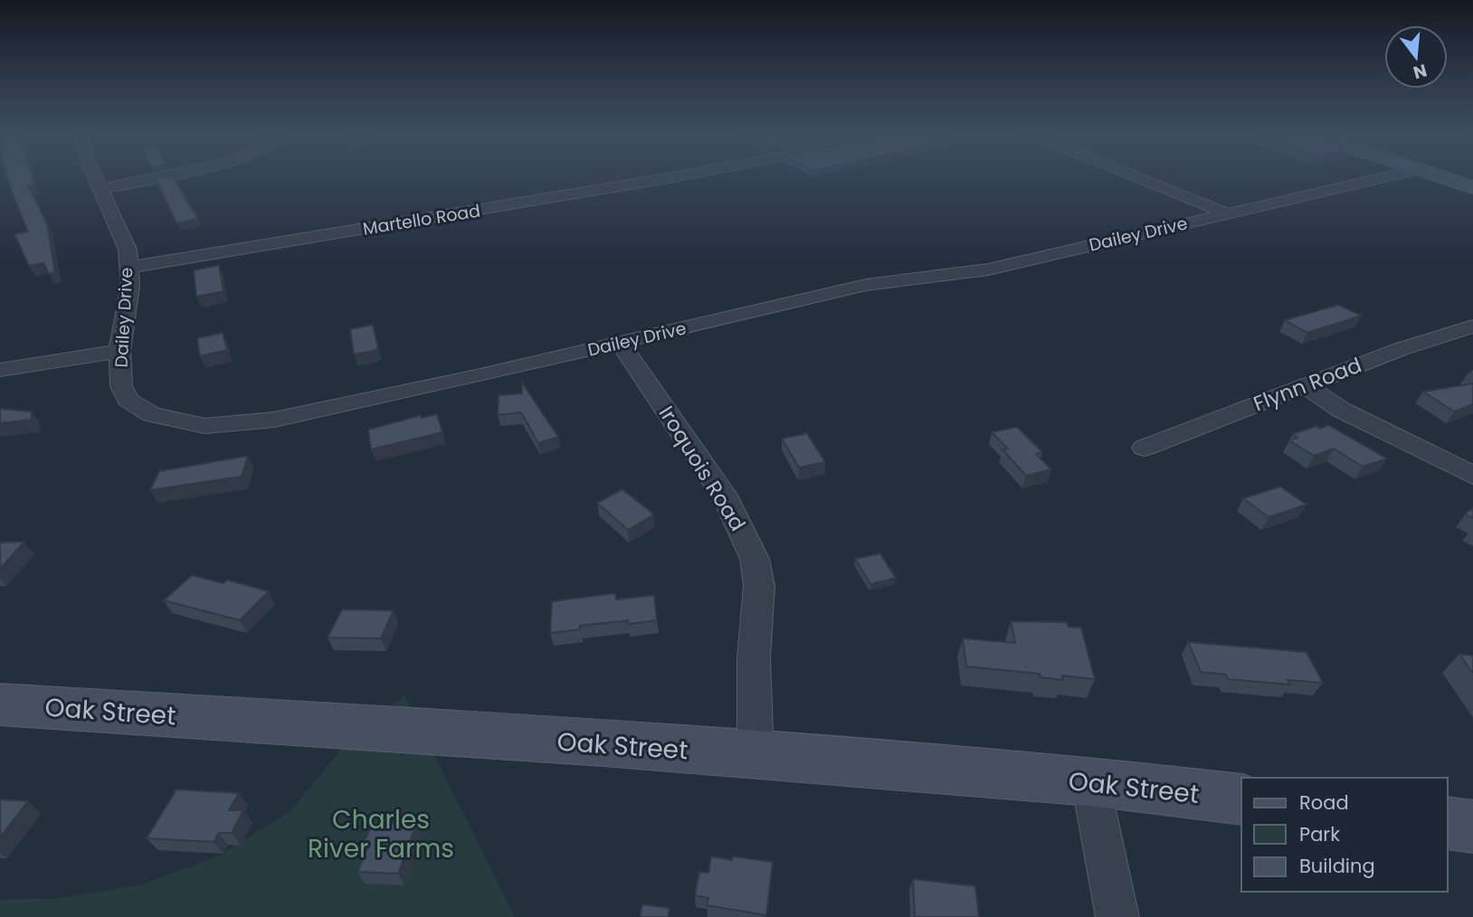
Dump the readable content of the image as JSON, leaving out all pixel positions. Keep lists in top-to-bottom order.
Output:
{
  "streets": {
    "main road": ["Oak Street"],
    "street": [
      "Martello Road",
      "Dailey Drive",
      "Flynn Road",
      "Iroquois Road"
    ]
  },
  "crossings": [
    ["Martello Road", "Dailey Drive"],
    ["Dailey Drive", "Iroquois Road"],
    ["Iroquois Road", "Oak Street"]
  ],
  "parks": ["Charles River Farms"],
  "legend": ["Road", "Park", "Building"],
  "north": "bottom"
}
